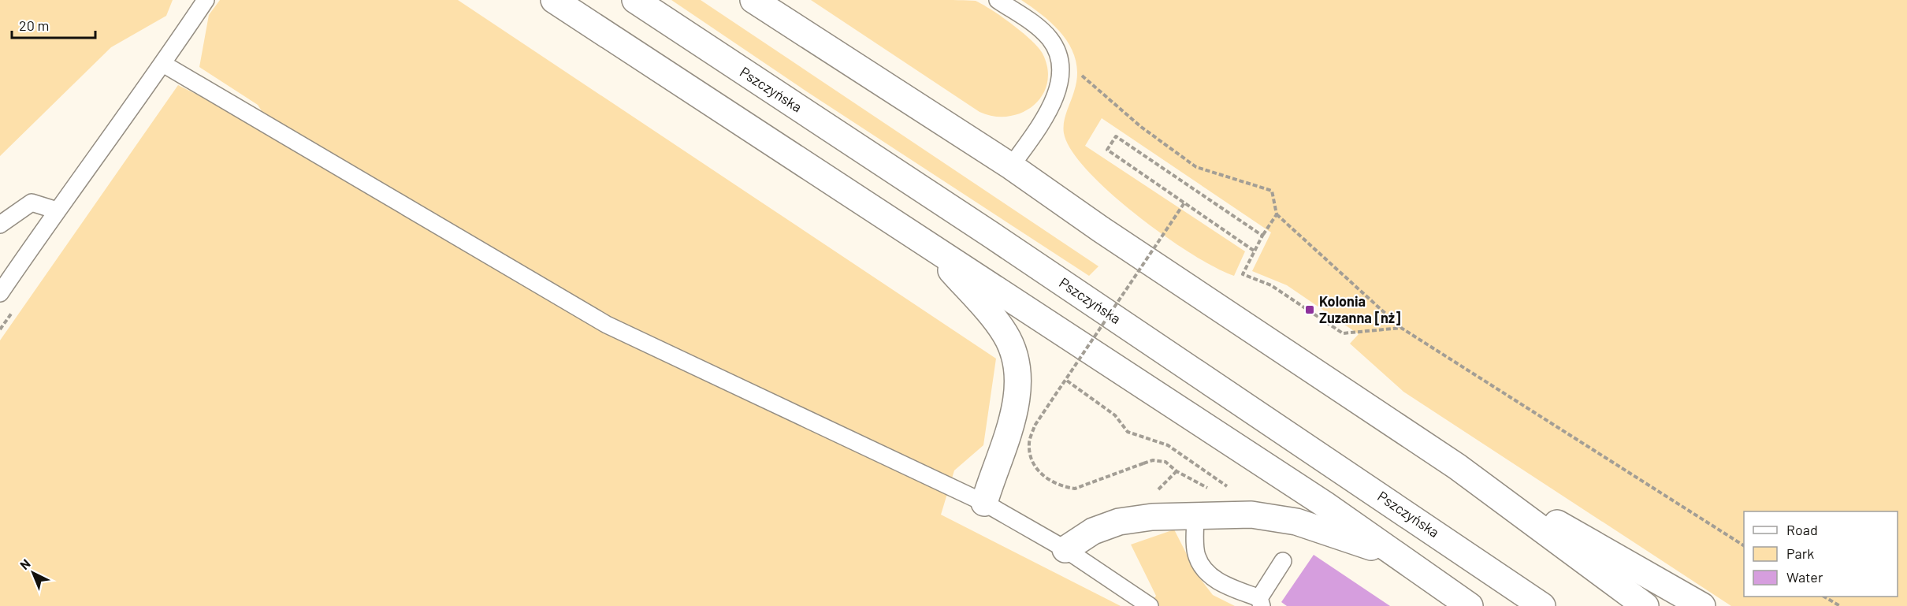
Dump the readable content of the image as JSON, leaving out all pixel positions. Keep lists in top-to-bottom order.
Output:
{
  "streets": {
    "main road": ["Pszczyńska"]
  },
  "places": {
    "transit": ["Kolonia Zuzanna [nż]"]
  },
  "legend": ["Road", "Park", "Water"],
  "scale_bar": "20 m",
  "north": "top left"
}
